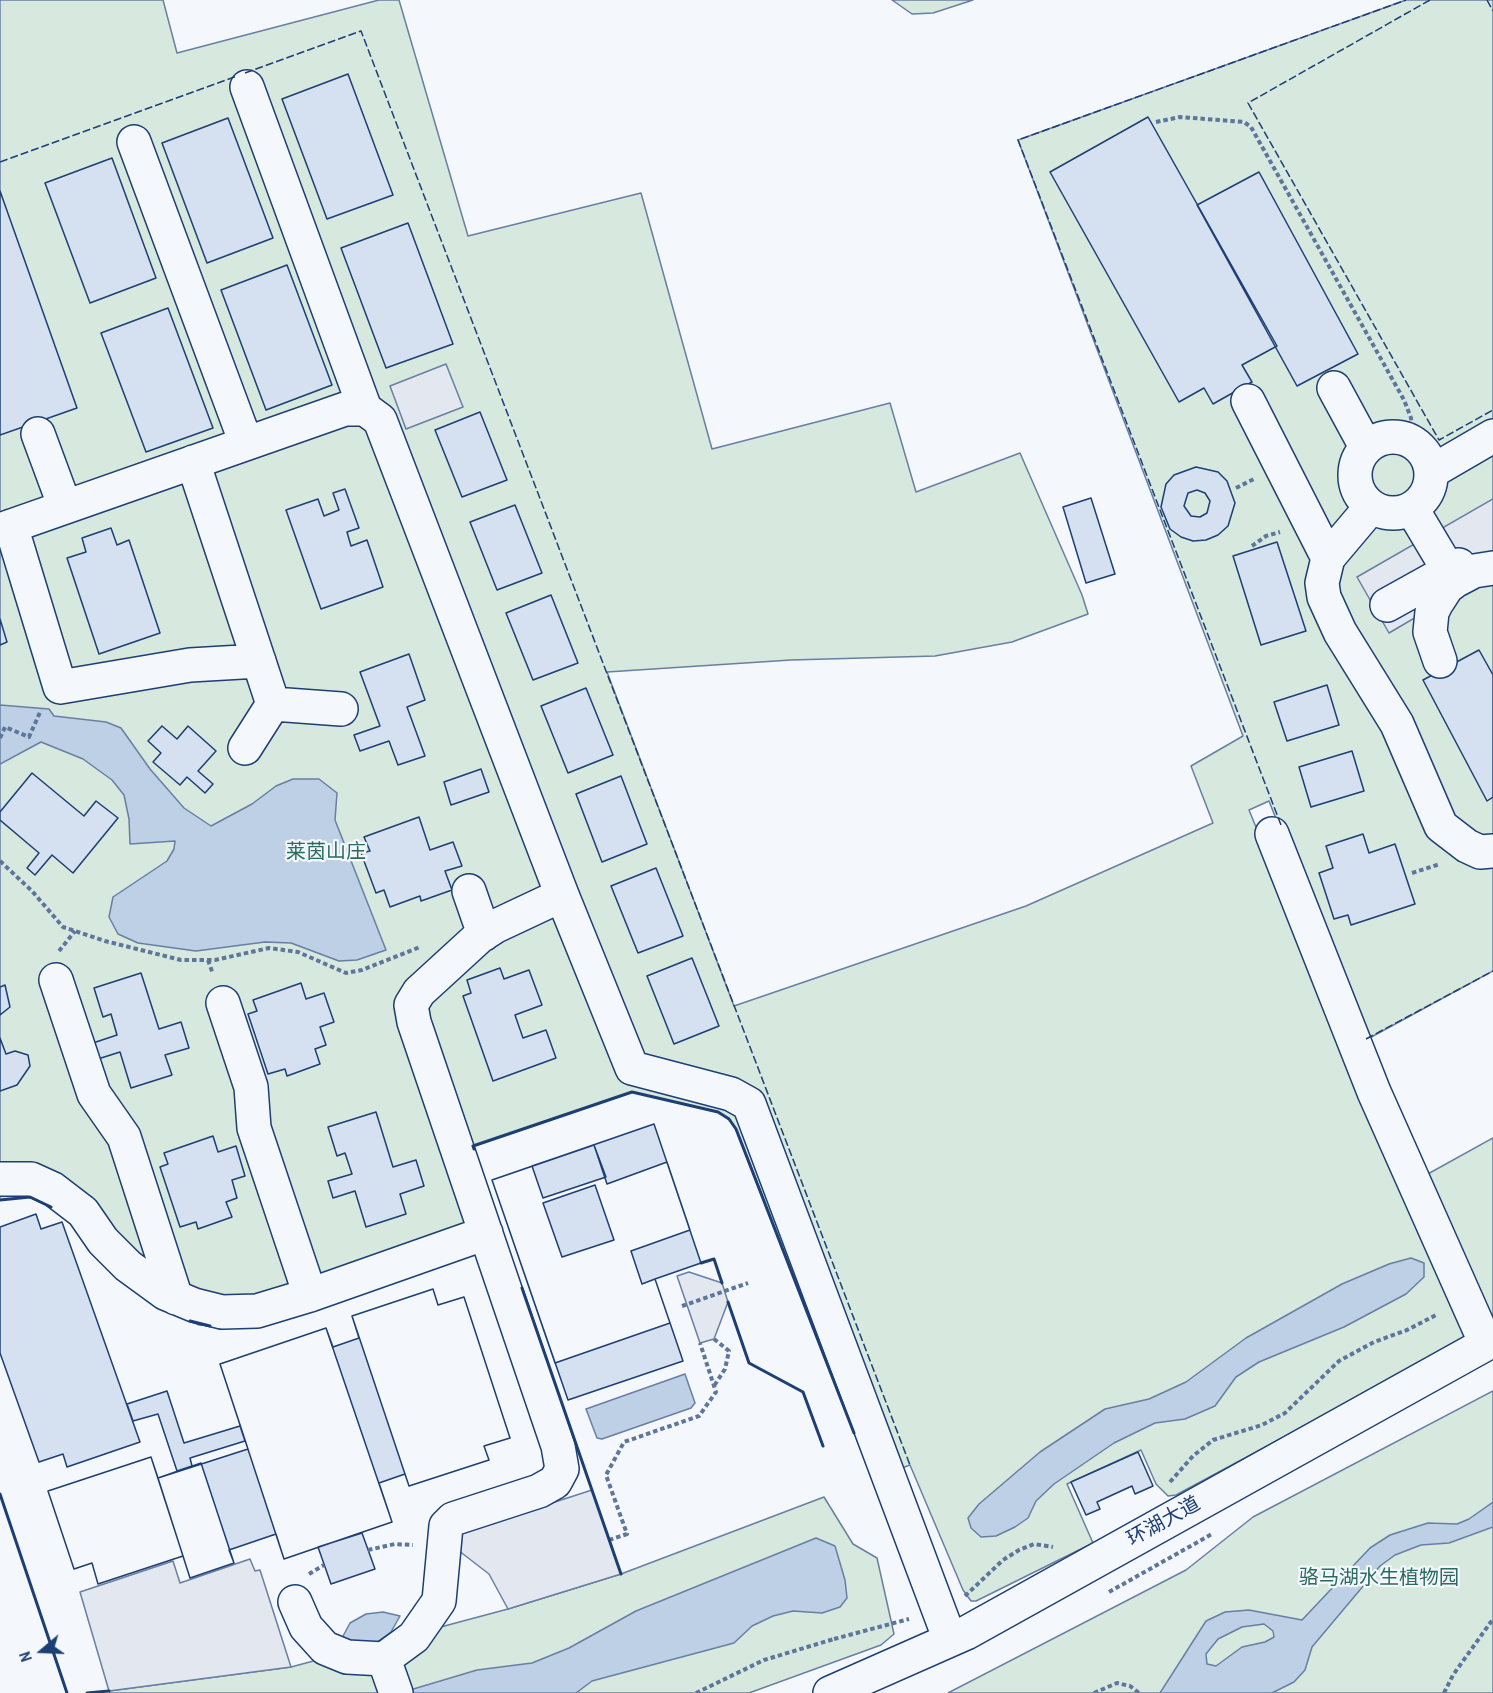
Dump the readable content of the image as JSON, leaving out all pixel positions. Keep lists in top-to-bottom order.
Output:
{
  "streets": {
    "street": ["环湖大道"]
  },
  "parks": ["莱茵山庄", "骆马湖水生植物园"],
  "north": "left"
}
